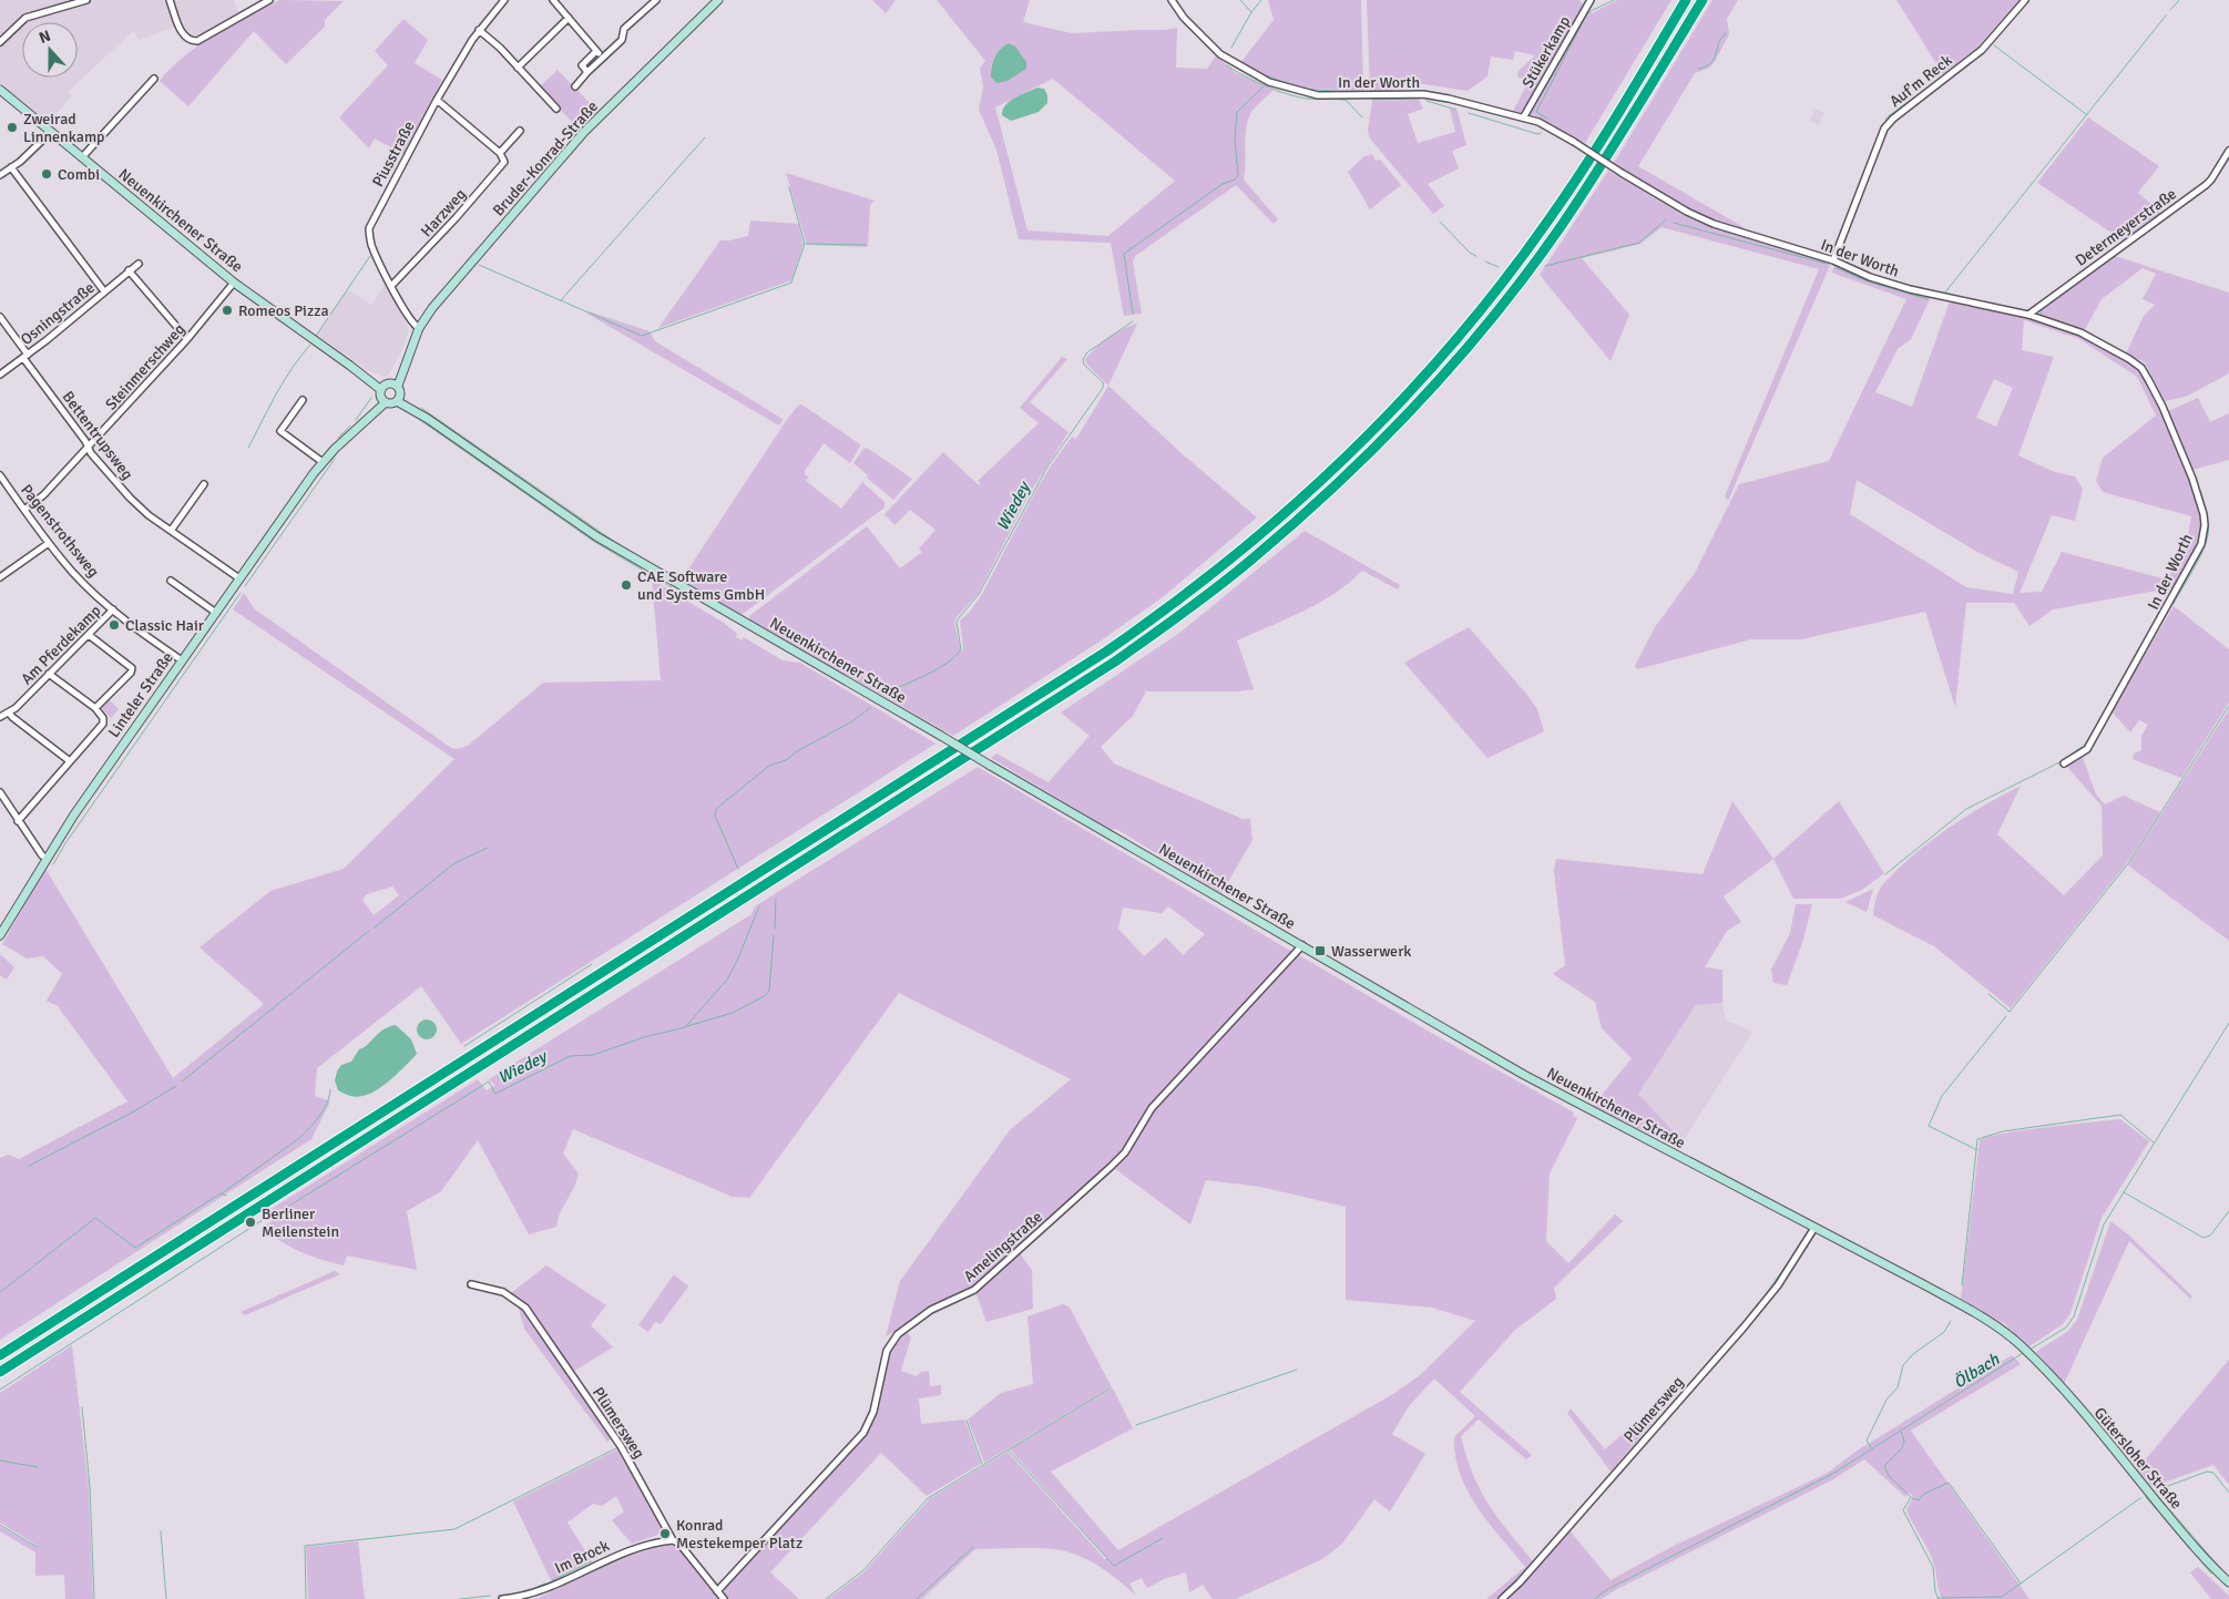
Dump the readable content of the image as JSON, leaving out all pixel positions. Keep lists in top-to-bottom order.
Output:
{
  "streets": {
    "main road": [
      "Bruder-Konrad-Straße",
      "Neuenkirchener Straße",
      "Linteler Straße",
      "Gütersloher Straße"
    ],
    "street": [
      "Stükerkamp",
      "Auf'm Reck",
      "In der Worth",
      "Piusstraße",
      "Harzweg",
      "Determeyerstraße",
      "Osningstraße",
      "Steinmerschweg",
      "Bettentrupsweg",
      "Pagenstrothsweg",
      "Am Pferdekamp",
      "Amelingstraße",
      "Plümersweg",
      "Im Brock"
    ]
  },
  "crossings": [
    ["Stükerkamp", "In der Worth"],
    ["Auf'm Reck", "In der Worth"],
    ["In der Worth", "Determeyerstraße"],
    ["Piusstraße", "Bruder-Konrad-Straße"],
    ["Piusstraße", "Harzweg"],
    ["Bruder-Konrad-Straße", "Neuenkirchener Straße"],
    ["Bruder-Konrad-Straße", "Linteler Straße"],
    ["Neuenkirchener Straße", "Steinmerschweg"],
    ["Neuenkirchener Straße", "Linteler Straße"],
    ["Neuenkirchener Straße", "Amelingstraße"],
    ["Neuenkirchener Straße", "Plümersweg"],
    ["Neuenkirchener Straße", "Gütersloher Straße"],
    ["Osningstraße", "Bettentrupsweg"],
    ["Steinmerschweg", "Bettentrupsweg"],
    ["Steinmerschweg", "Pagenstrothsweg"],
    ["Bettentrupsweg", "Linteler Straße"],
    ["Pagenstrothsweg", "Am Pferdekamp"],
    ["Pagenstrothsweg", "Linteler Straße"],
    ["Amelingstraße", "Plümersweg"],
    ["Plümersweg", "Im Brock"]
  ],
  "water": ["Wiedey", "Ölbach"],
  "places": {
    "other": [
      "Zweirad Linnenkamp",
      "Combi",
      "Romeos Pizza",
      "CAE Software und Systems GmbH",
      "Classic Hair",
      "Berliner Meilenstein",
      "Konrad Mestekemper Platz"
    ],
    "transit": ["Wasserwerk"]
  },
  "north": "top"
}
